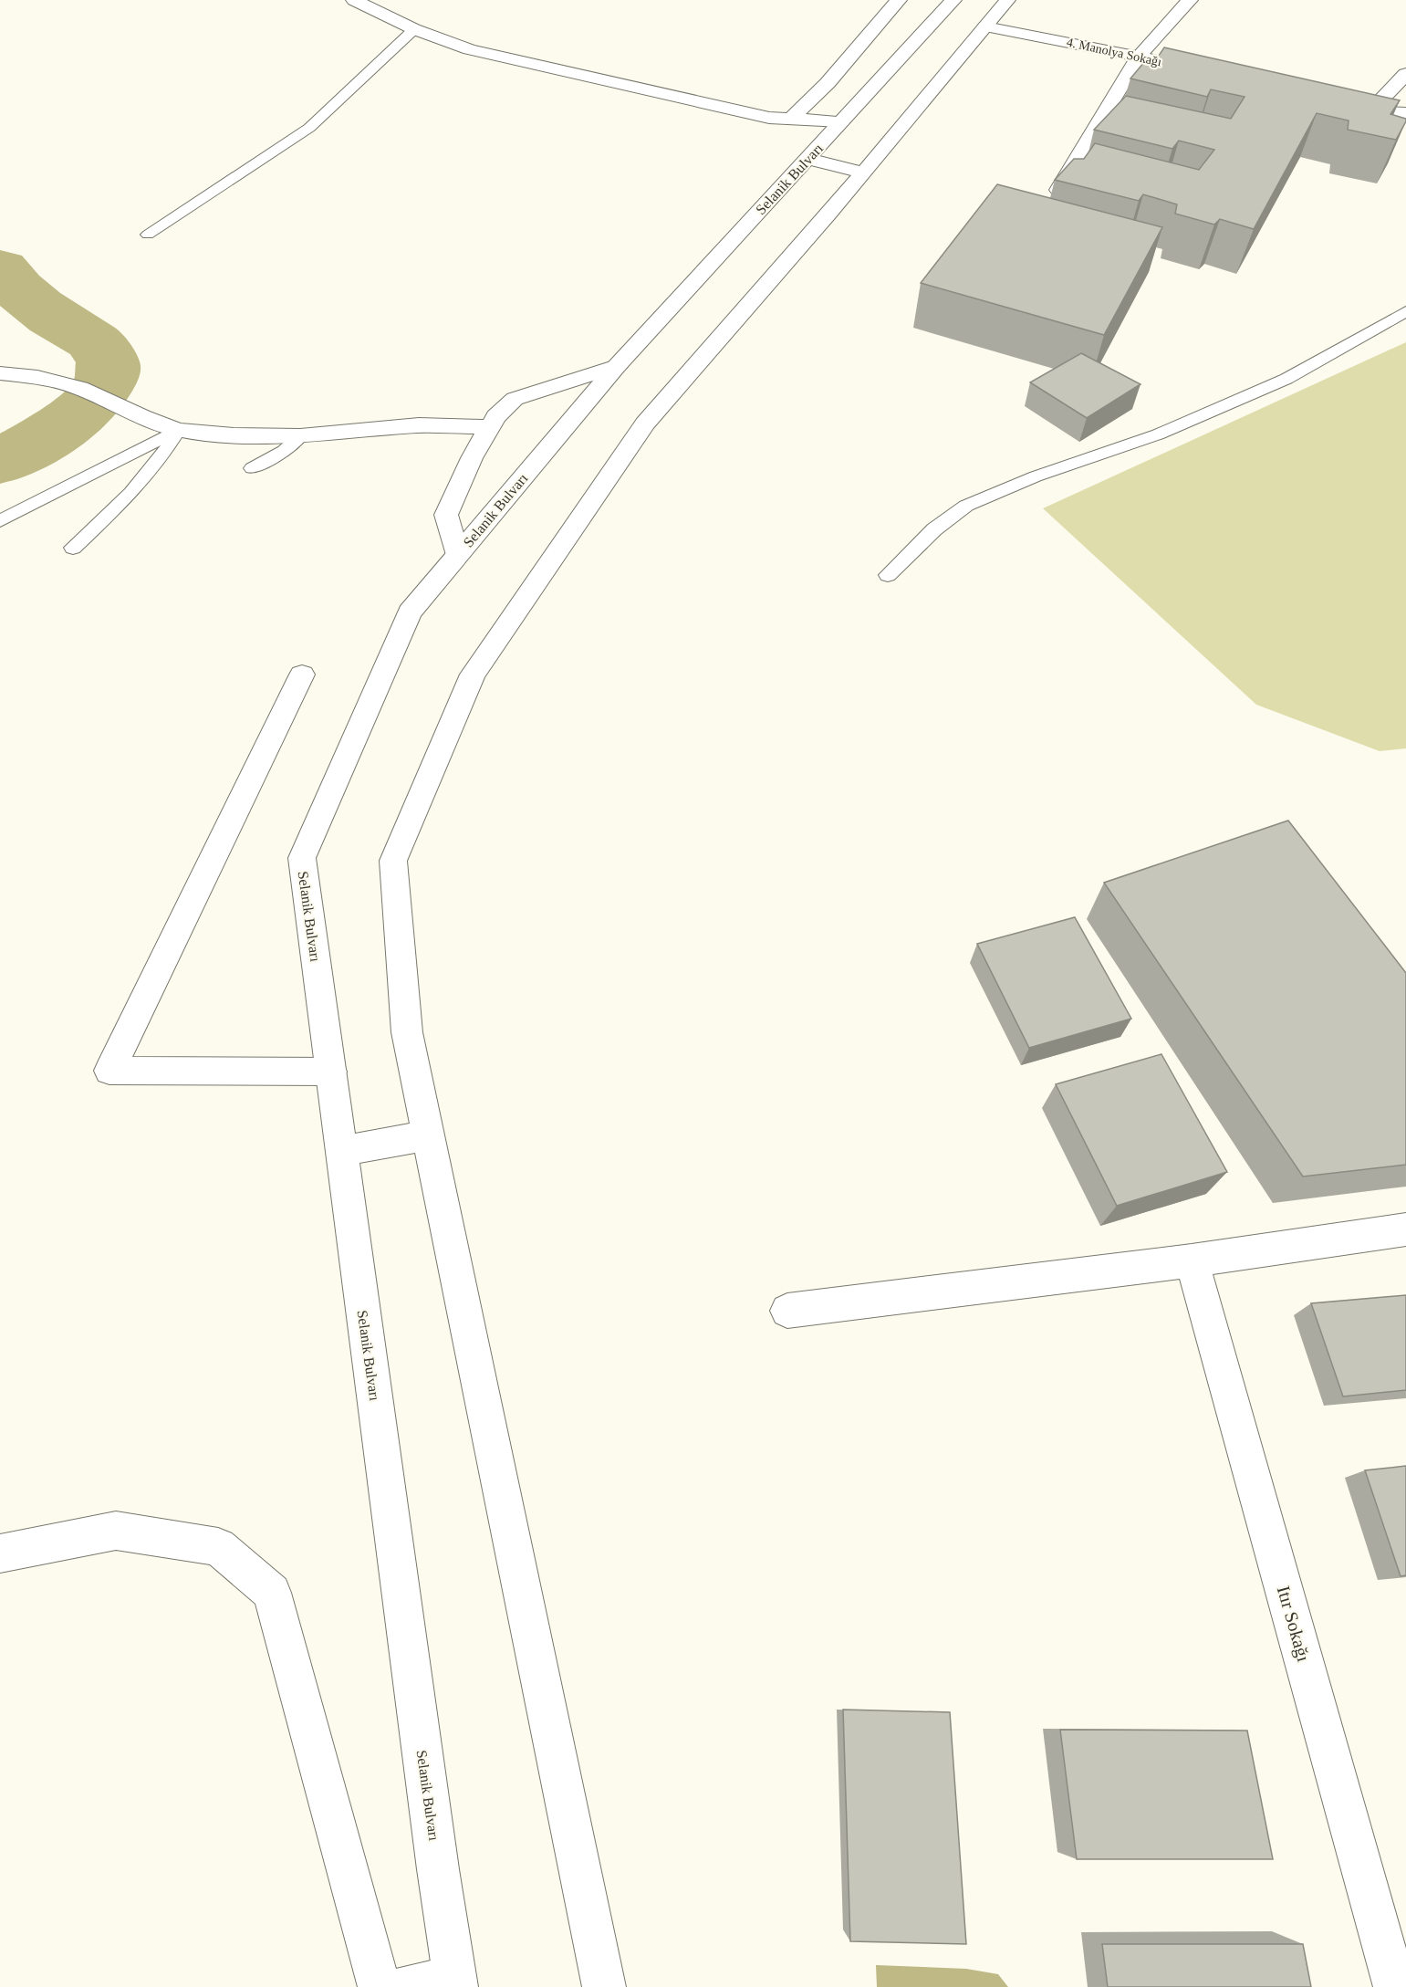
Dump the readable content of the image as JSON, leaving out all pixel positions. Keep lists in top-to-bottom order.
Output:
{
  "streets": {
    "street": ["4. Manolya Sokağı", "Selanik Bulvarı", "Itır Sokağı"]
  }
}
